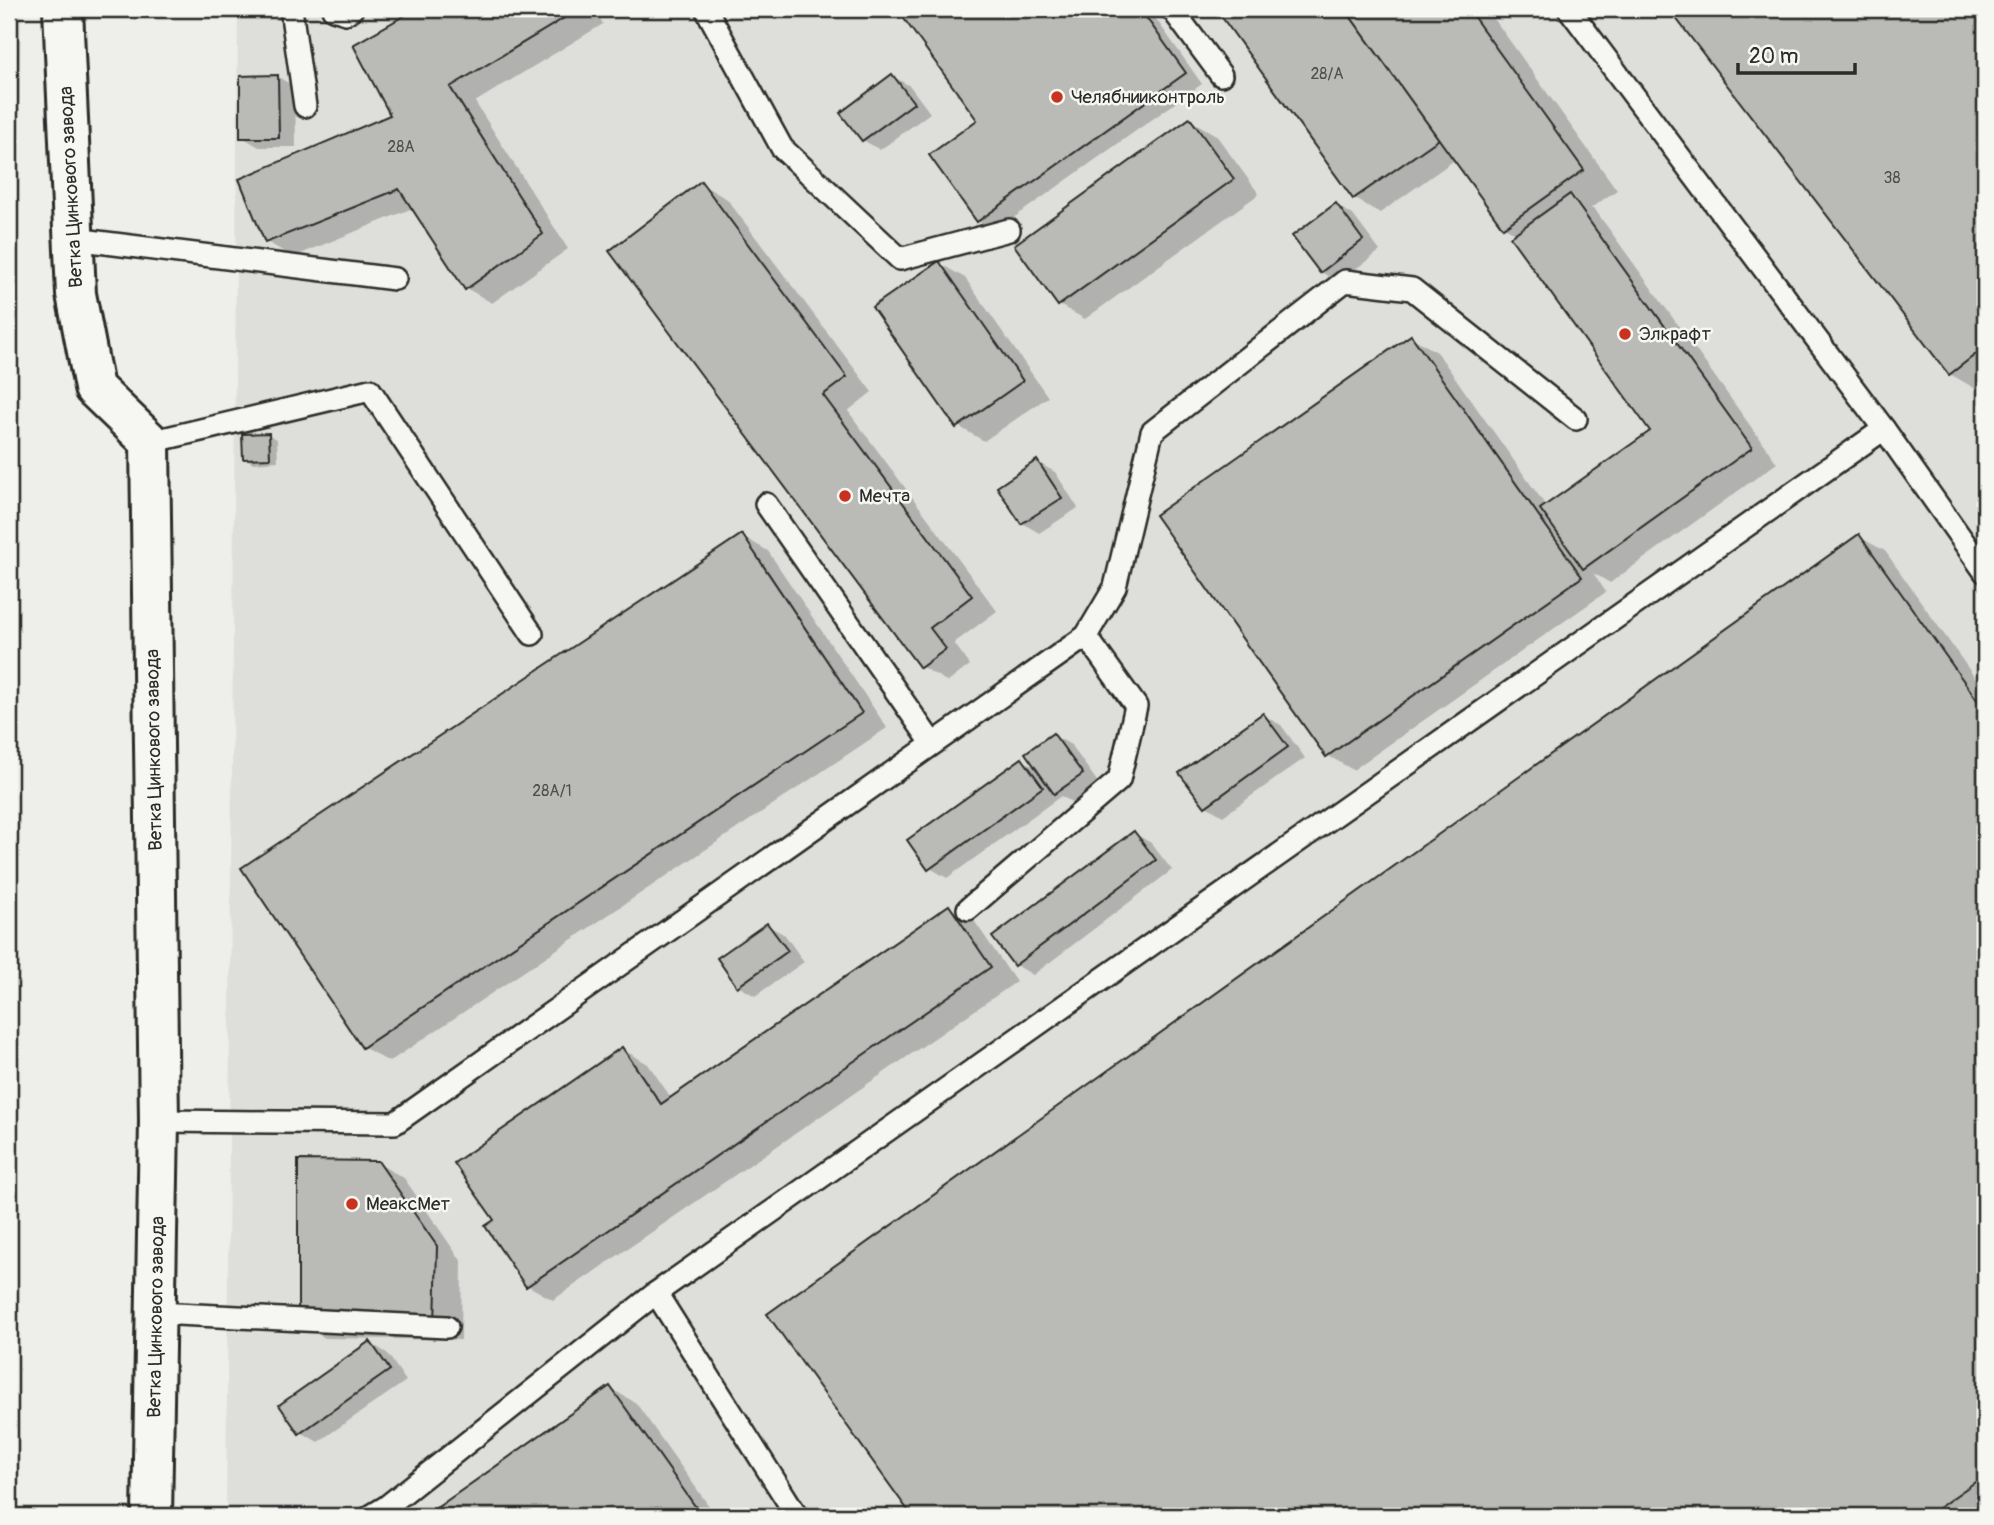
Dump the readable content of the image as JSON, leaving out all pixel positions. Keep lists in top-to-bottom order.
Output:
{
  "streets": {
    "street": ["Ветка Цинкового завода"]
  },
  "places": [
    "Челябнииконтроль",
    "Элкрафт",
    "Мечта",
    "МеаксМет"
  ],
  "house_numbers": [
    "28/А",
    "28А",
    "38",
    "28А/1"
  ],
  "scale_bar": "20 m"
}
